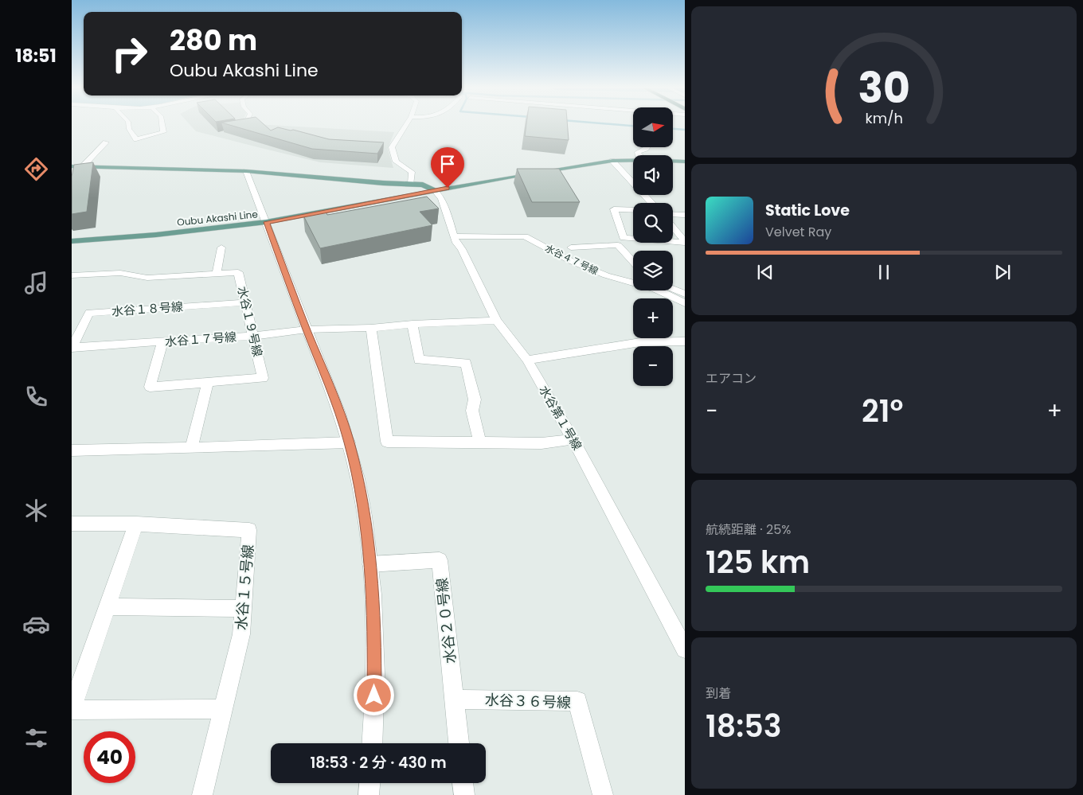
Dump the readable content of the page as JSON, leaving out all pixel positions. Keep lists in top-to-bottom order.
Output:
{
  "streets": {
    "main road": ["Oubu Akashi Line"],
    "street": [
      "水谷４７号線",
      "水谷１８号線",
      "水谷１９号線",
      "水谷１７号線",
      "水谷第１号線",
      "水谷１５号線",
      "水谷２０号線",
      "水谷３６号線"
    ]
  },
  "crossings": [
    ["Oubu Akashi Line", "水谷第１号線"],
    ["水谷４７号線", "水谷第１号線"],
    ["水谷１８号線", "水谷１９号線"],
    ["水谷１８号線", "水谷１７号線"],
    ["水谷１９号線", "水谷１７号線"],
    ["水谷１７号線", "水谷第１号線"],
    ["水谷２０号線", "水谷３６号線"]
  ],
  "north": "right",
  "page": {
    "tabs": "18:51",
    "turn": ["280 m", "Oubu Akashi Line"],
    "map_buttons": ["+", "−"],
    "song": ["Static Love", "Velvet Ray"],
    "tile": [
      "エアコン",
      ["航続距離 · 25%", "125 km"],
      ["到着", "18:53"]
    ],
    "heat": ["−", "21°", "+"],
    "limit": "40",
    "trip": "18:53 · 2 分 · 430 m",
    "gauge": ["30", "km/h"]
  }
}
